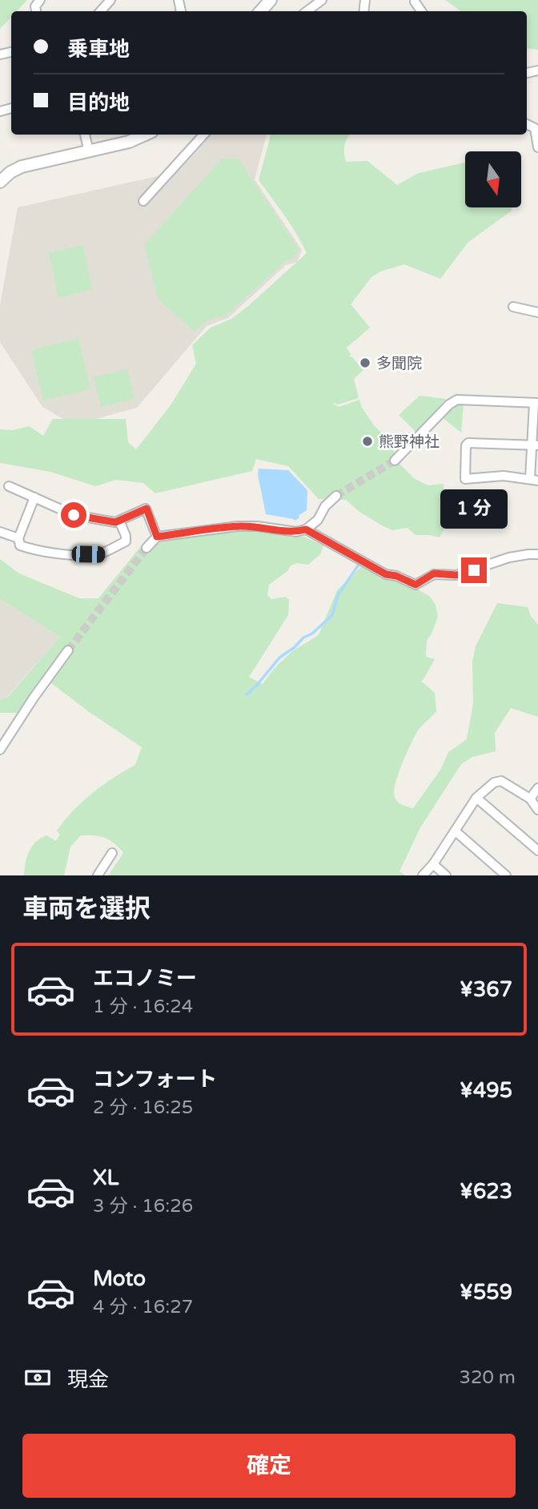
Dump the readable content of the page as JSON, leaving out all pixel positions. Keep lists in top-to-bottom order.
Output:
{
  "places": ["多聞院", "熊野神社"],
  "north": "bottom",
  "page": {
    "banner": ["乗車地", "目的地"],
    "bubble": "1 分",
    "heading": "車両を選択",
    "list": [
      {
        "name": "エコノミー",
        "note": "1 分 · 16:24",
        "value": "¥367"
      },
      {
        "name": "コンフォート",
        "note": "2 分 · 16:25",
        "value": "¥495"
      },
      {
        "name": "XL",
        "note": "3 分 · 16:26",
        "value": "¥623"
      },
      {
        "name": "Moto",
        "note": "4 分 · 16:27",
        "value": "¥559"
      }
    ],
    "pay": ["現金", "320 m"],
    "buttons": "確定"
  }
}
